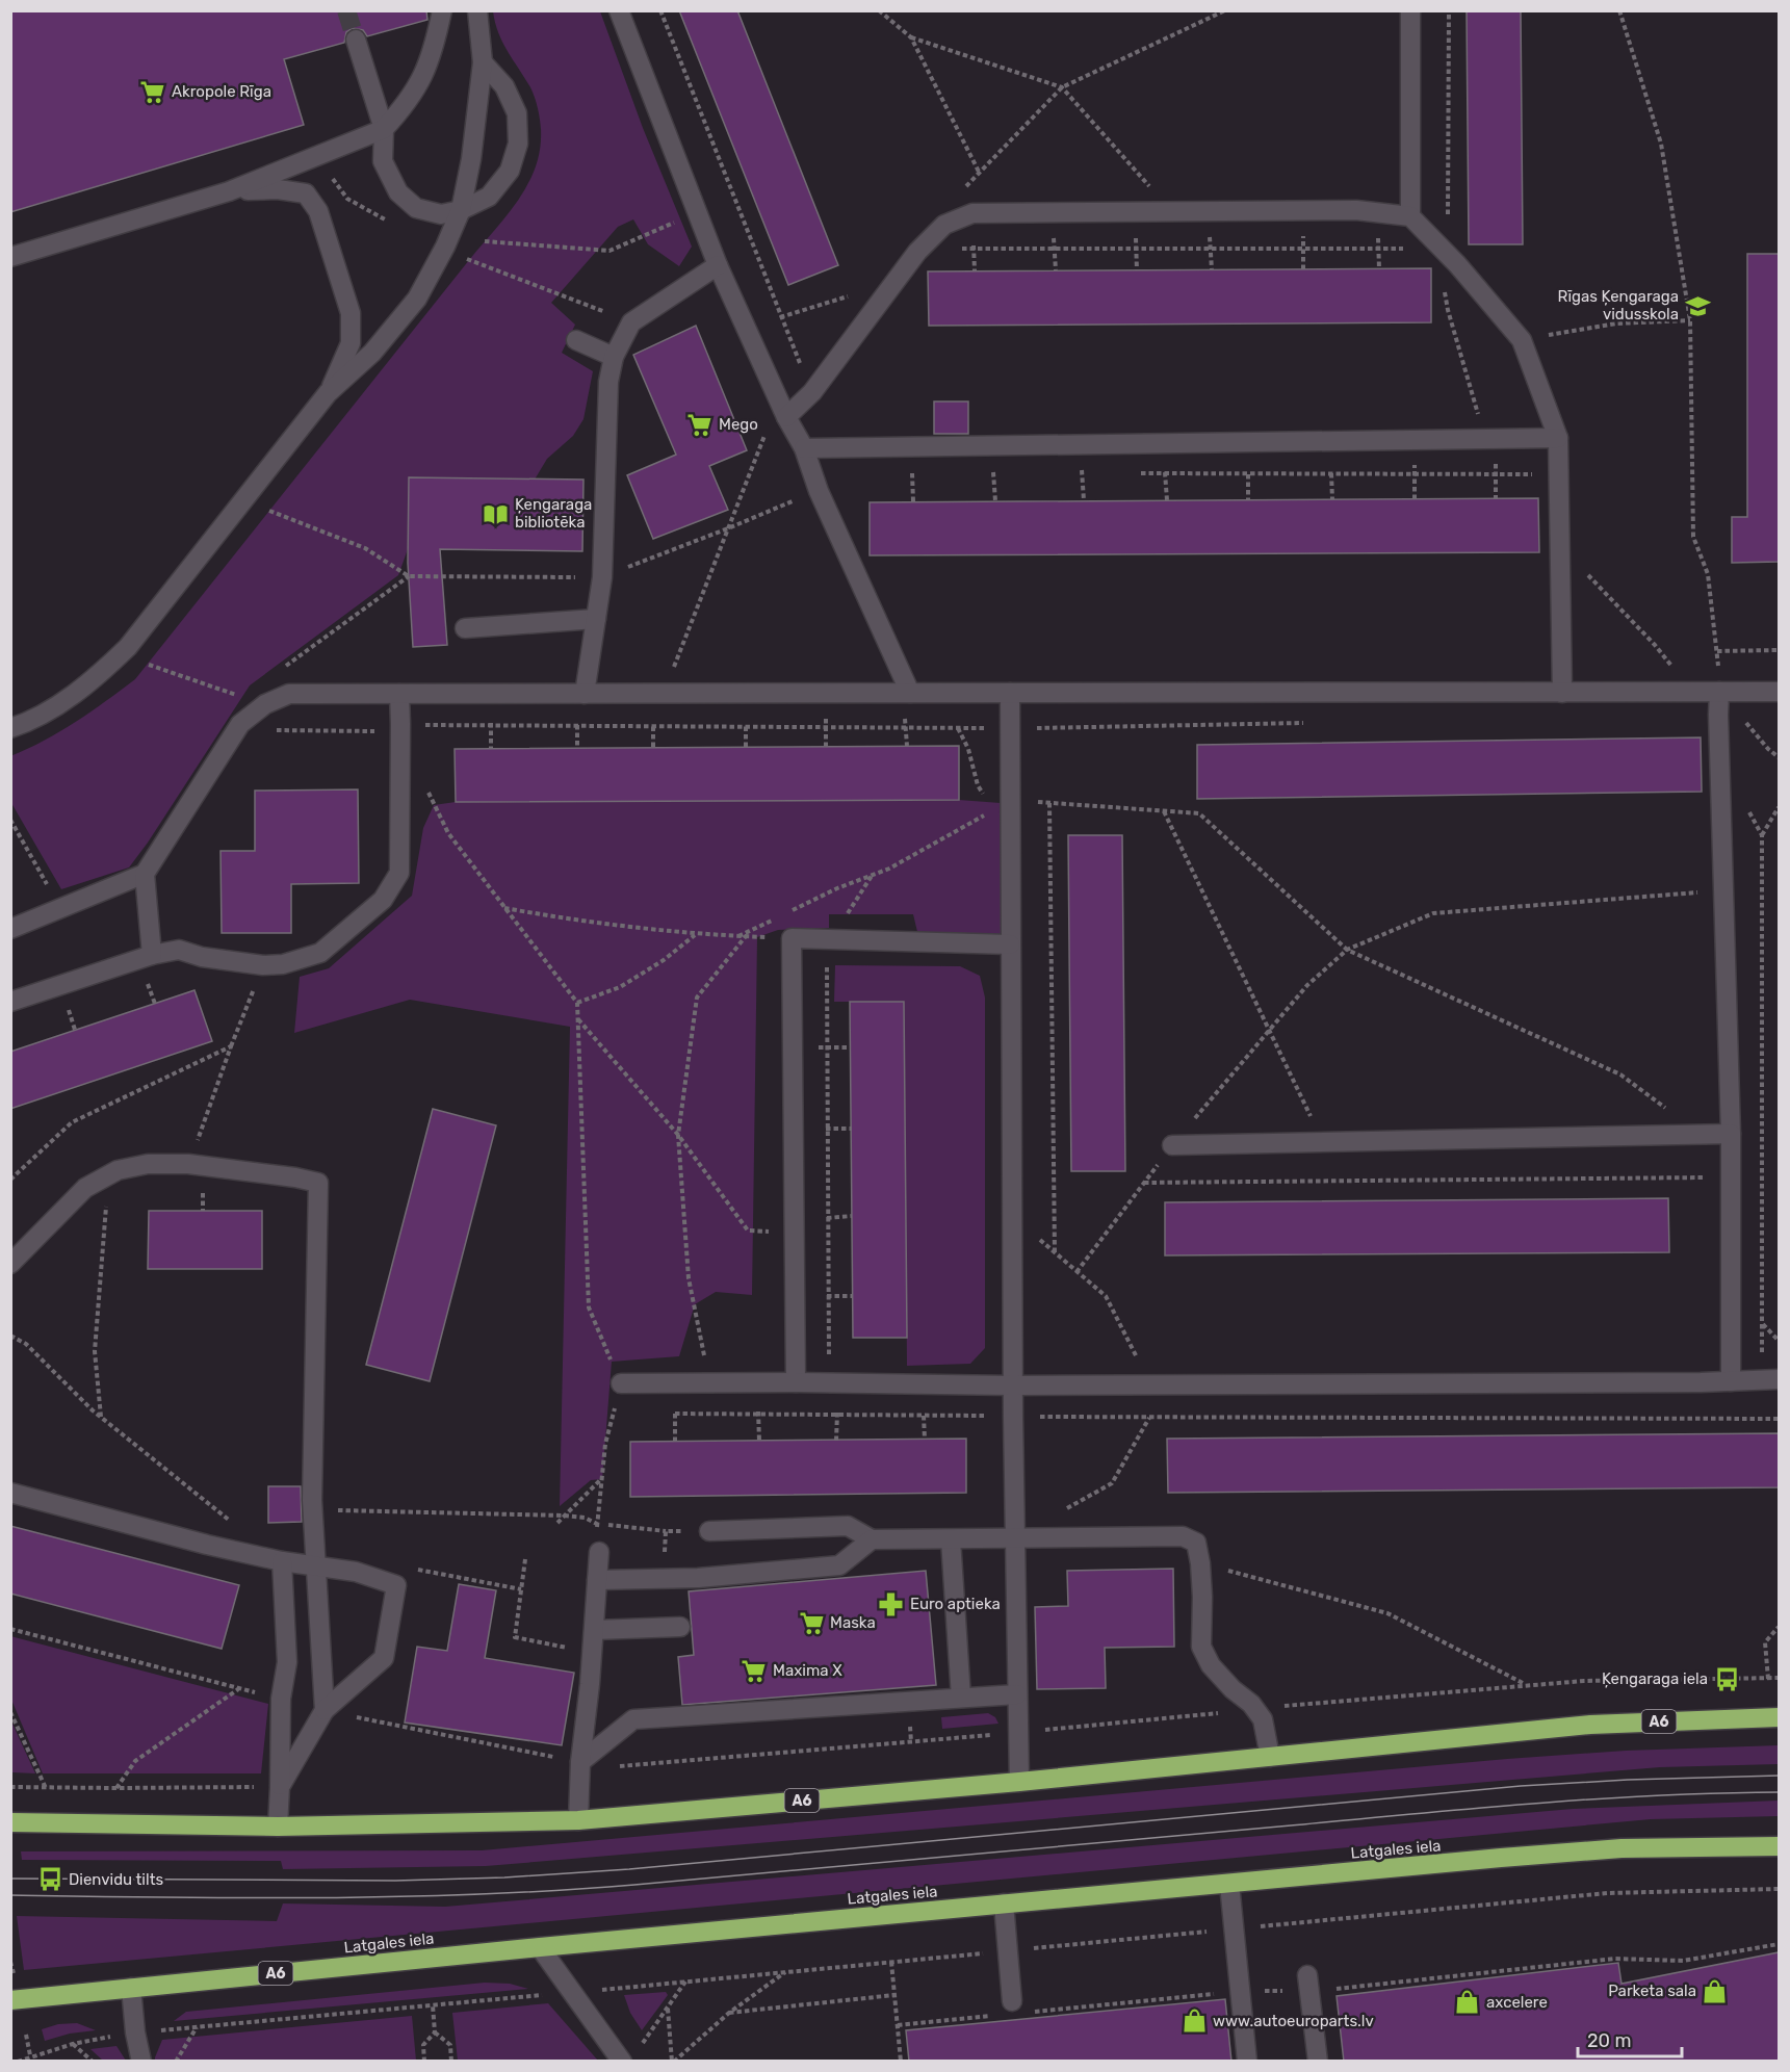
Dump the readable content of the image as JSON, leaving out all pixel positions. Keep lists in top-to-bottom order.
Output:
{
  "streets": {
    "highway": ["A6", "Latgales iela"]
  },
  "places": {
    "supermarket": [
      "Akropole Rīga",
      "Mego",
      "Maska",
      "Maxima X"
    ],
    "school or university": ["Rīgas Ķengaraga vidusskola"],
    "library": ["Ķengaraga bibliotēka"],
    "pharmacy": ["Euro aptieka"],
    "bus stop": ["Ķengaraga iela", "Dienvidu tilts"],
    "shop": ["Parketa sala", "axcelere", "www.autoeuroparts.lv"]
  },
  "scale_bar": "20 m"
}
